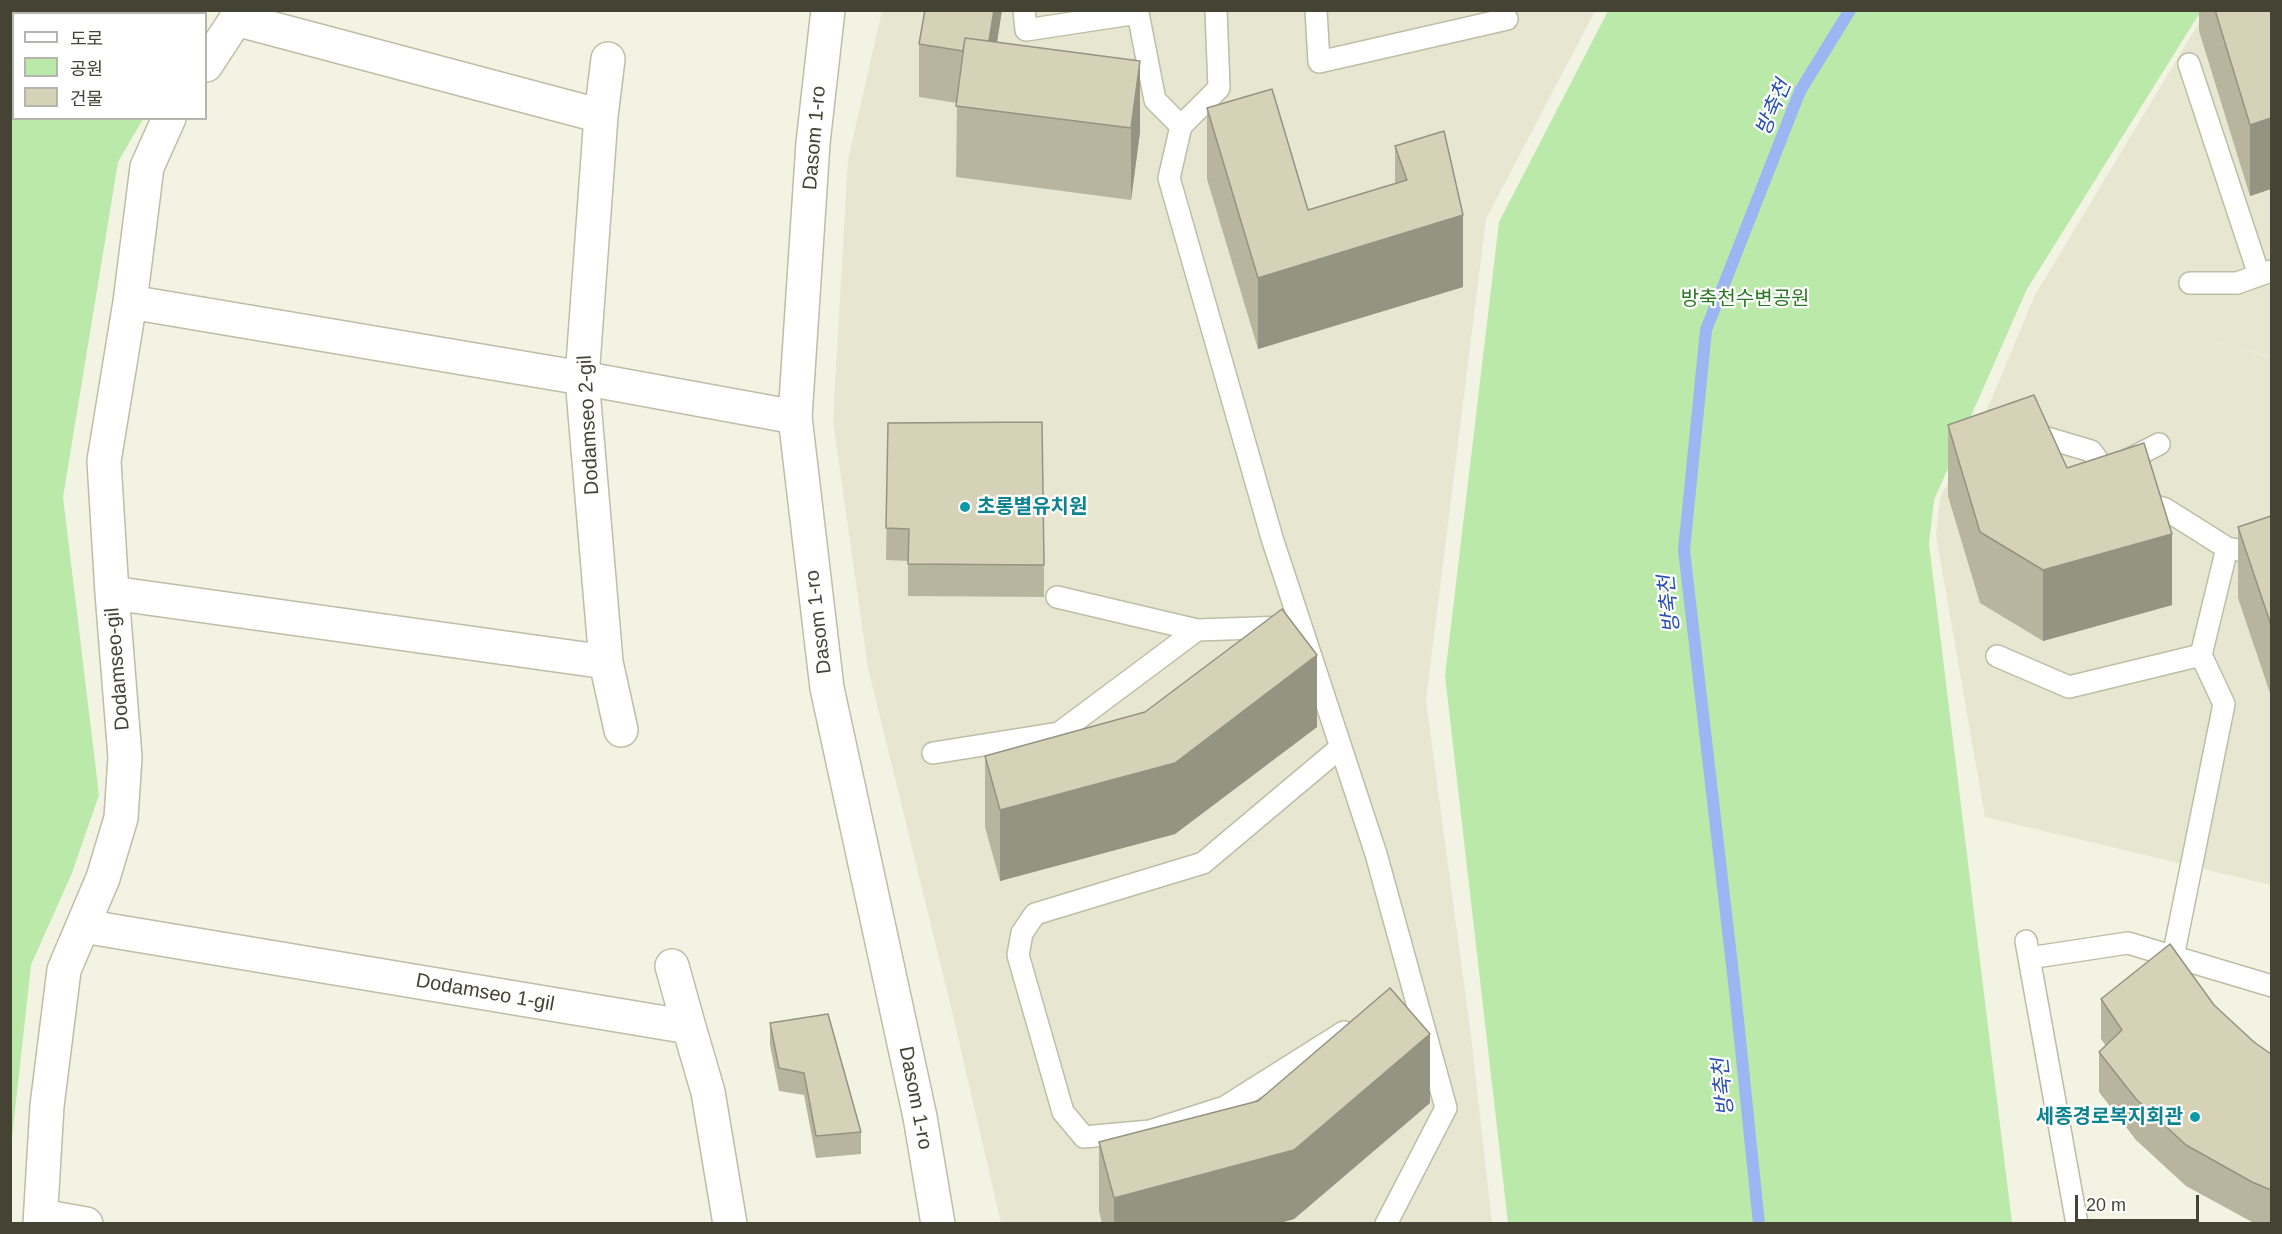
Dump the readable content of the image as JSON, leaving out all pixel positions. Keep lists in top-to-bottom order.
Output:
{
  "streets": {
    "street": [
      "Dasom 1-ro",
      "Dodamseo 2-gil",
      "Dodamseo-gil",
      "Dodamseo 1-gil"
    ]
  },
  "crossings": [
    ["Dodamseo-gil", "Dodamseo 1-gil"]
  ],
  "water": ["방축천"],
  "parks": ["방축천수변공원"],
  "places": ["초롱별유치원", "세종경로복지회관"],
  "legend": ["도로", "공원", "건물"],
  "scale_bar": "20 m"
}
